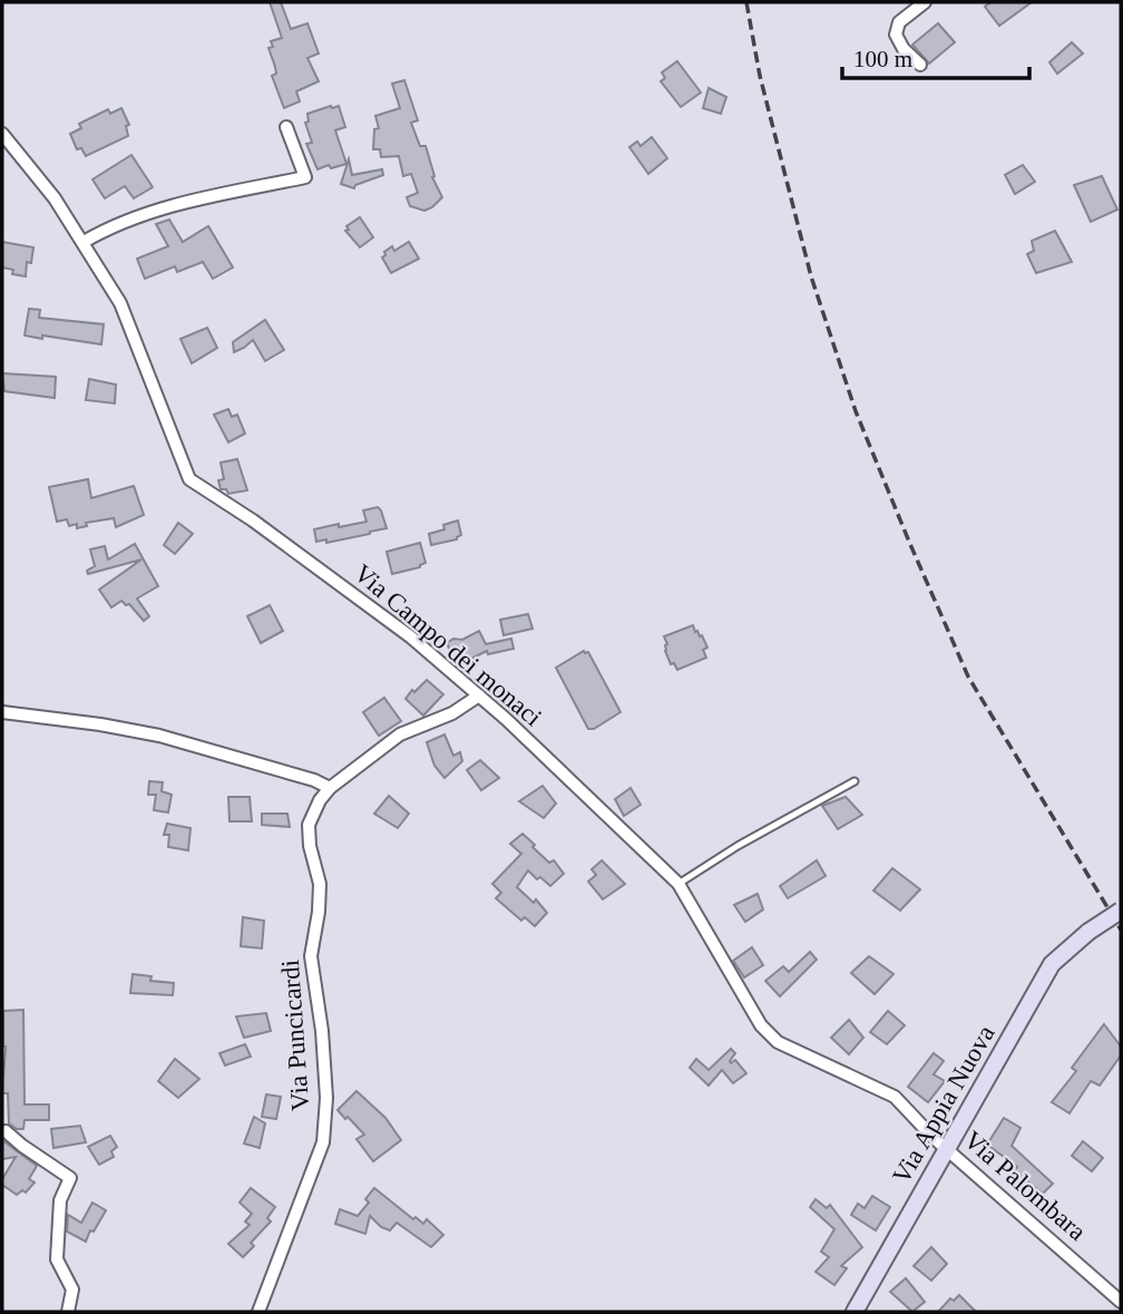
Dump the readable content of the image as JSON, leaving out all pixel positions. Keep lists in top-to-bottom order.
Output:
{
  "streets": {
    "street": [
      "Via Campo dei monaci",
      "Via Puncicardi",
      "Via Appia Nuova",
      "Via Palombara"
    ]
  },
  "crossings": [
    ["Via Campo dei monaci", "Via Puncicardi"],
    ["Via Campo dei monaci", "Via Palombara"],
    ["Via Appia Nuova", "Via Palombara"]
  ],
  "scale_bar": "100 m"
}
